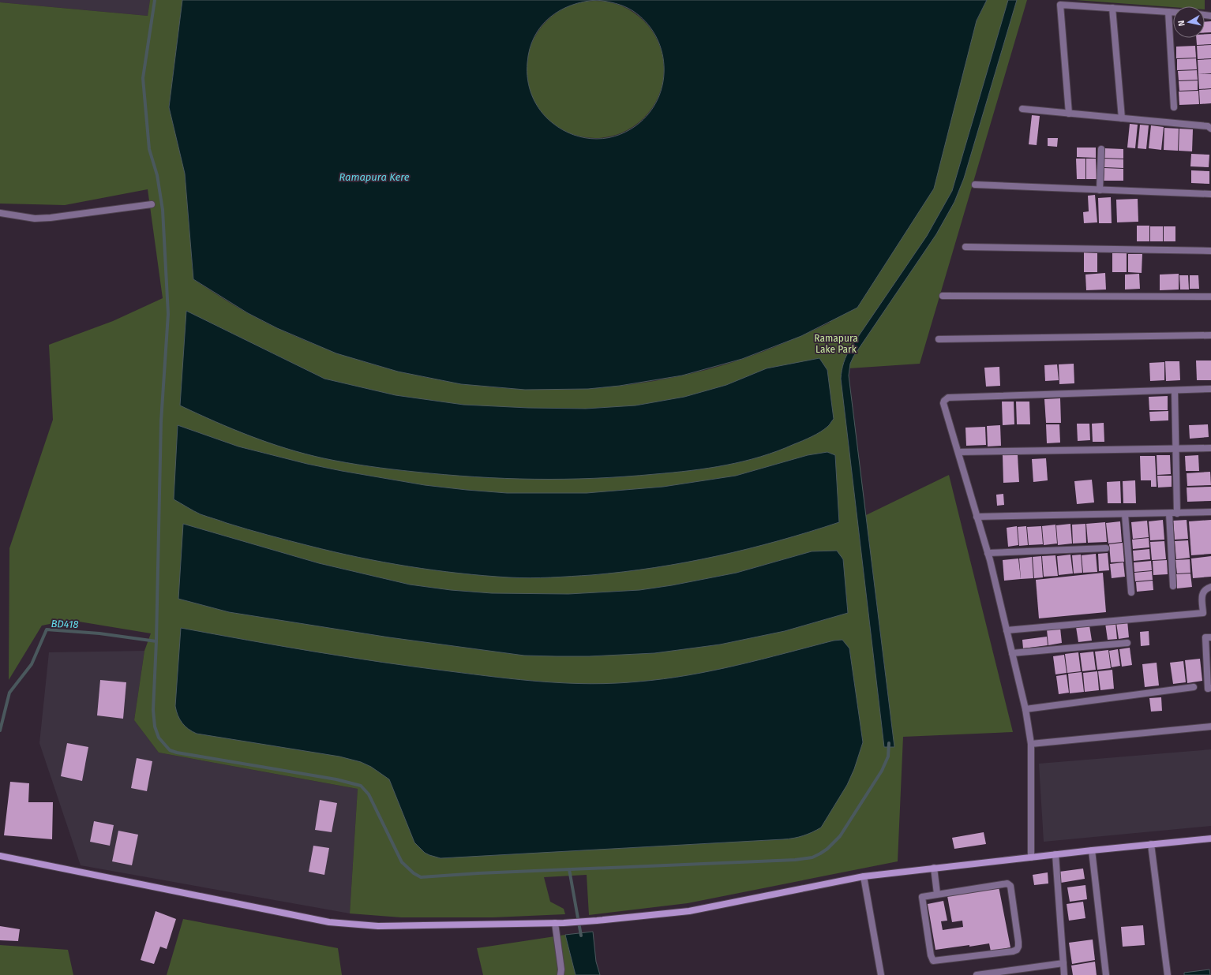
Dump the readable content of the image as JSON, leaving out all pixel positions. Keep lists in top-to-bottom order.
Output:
{
  "water": ["Ramapura Kere", "BD418"],
  "parks": ["Ramapura Lake Park"],
  "north": "left"
}
